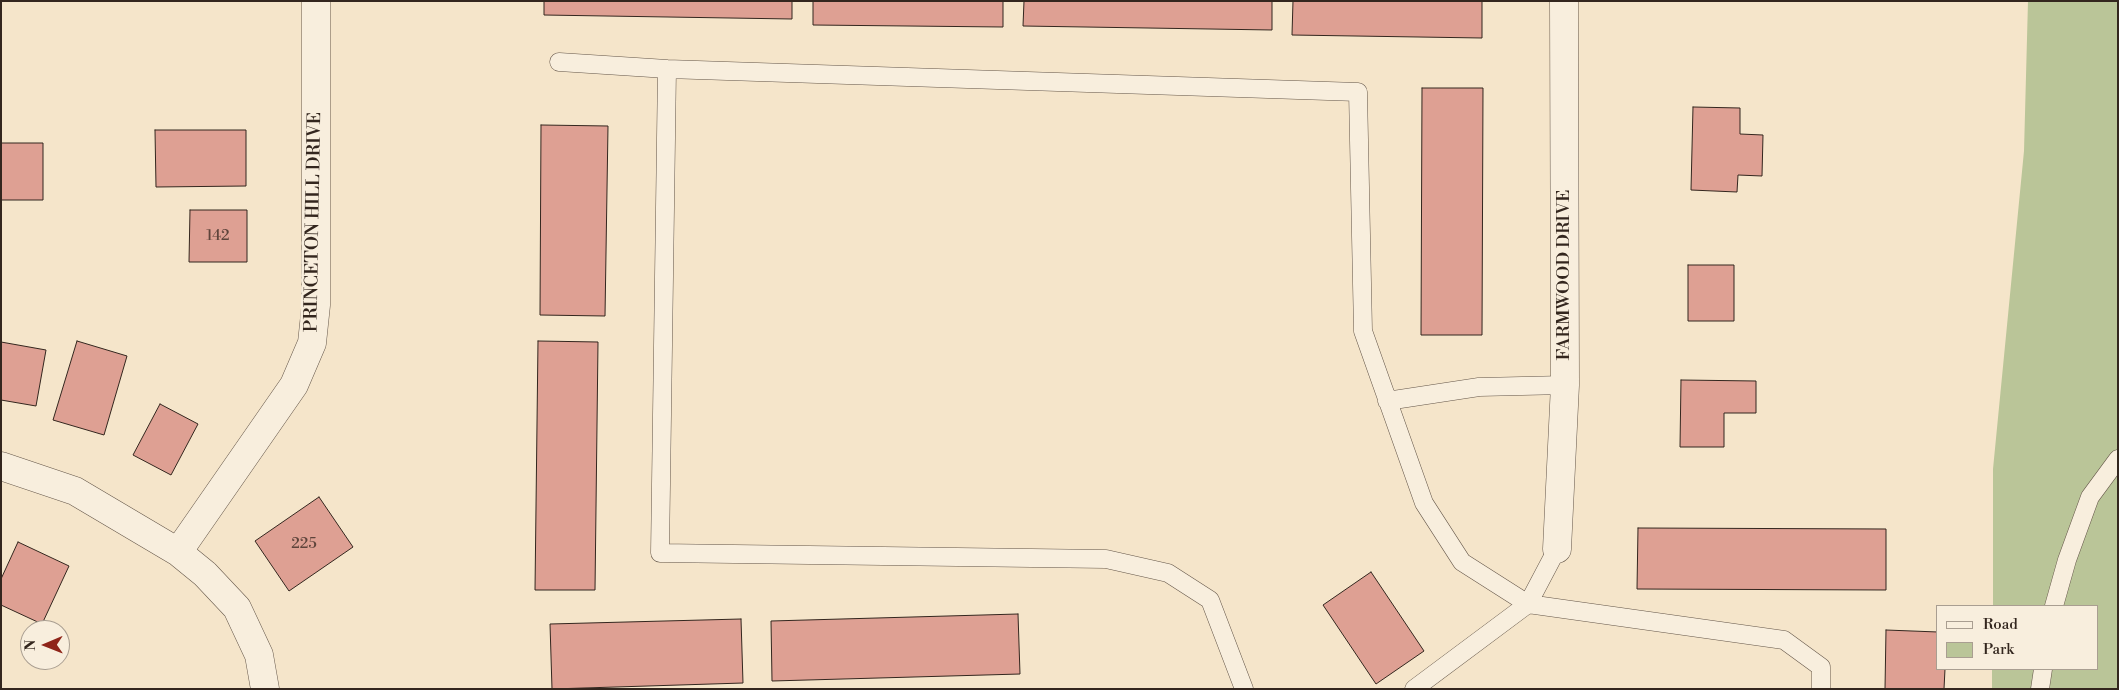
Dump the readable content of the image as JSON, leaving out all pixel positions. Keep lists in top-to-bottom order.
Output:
{
  "streets": {
    "street": ["PRINCETON HILL DRIVE", "FARMWOOD DRIVE"]
  },
  "house_numbers": ["142", "225"],
  "legend": ["Road", "Park"],
  "north": "left"
}
